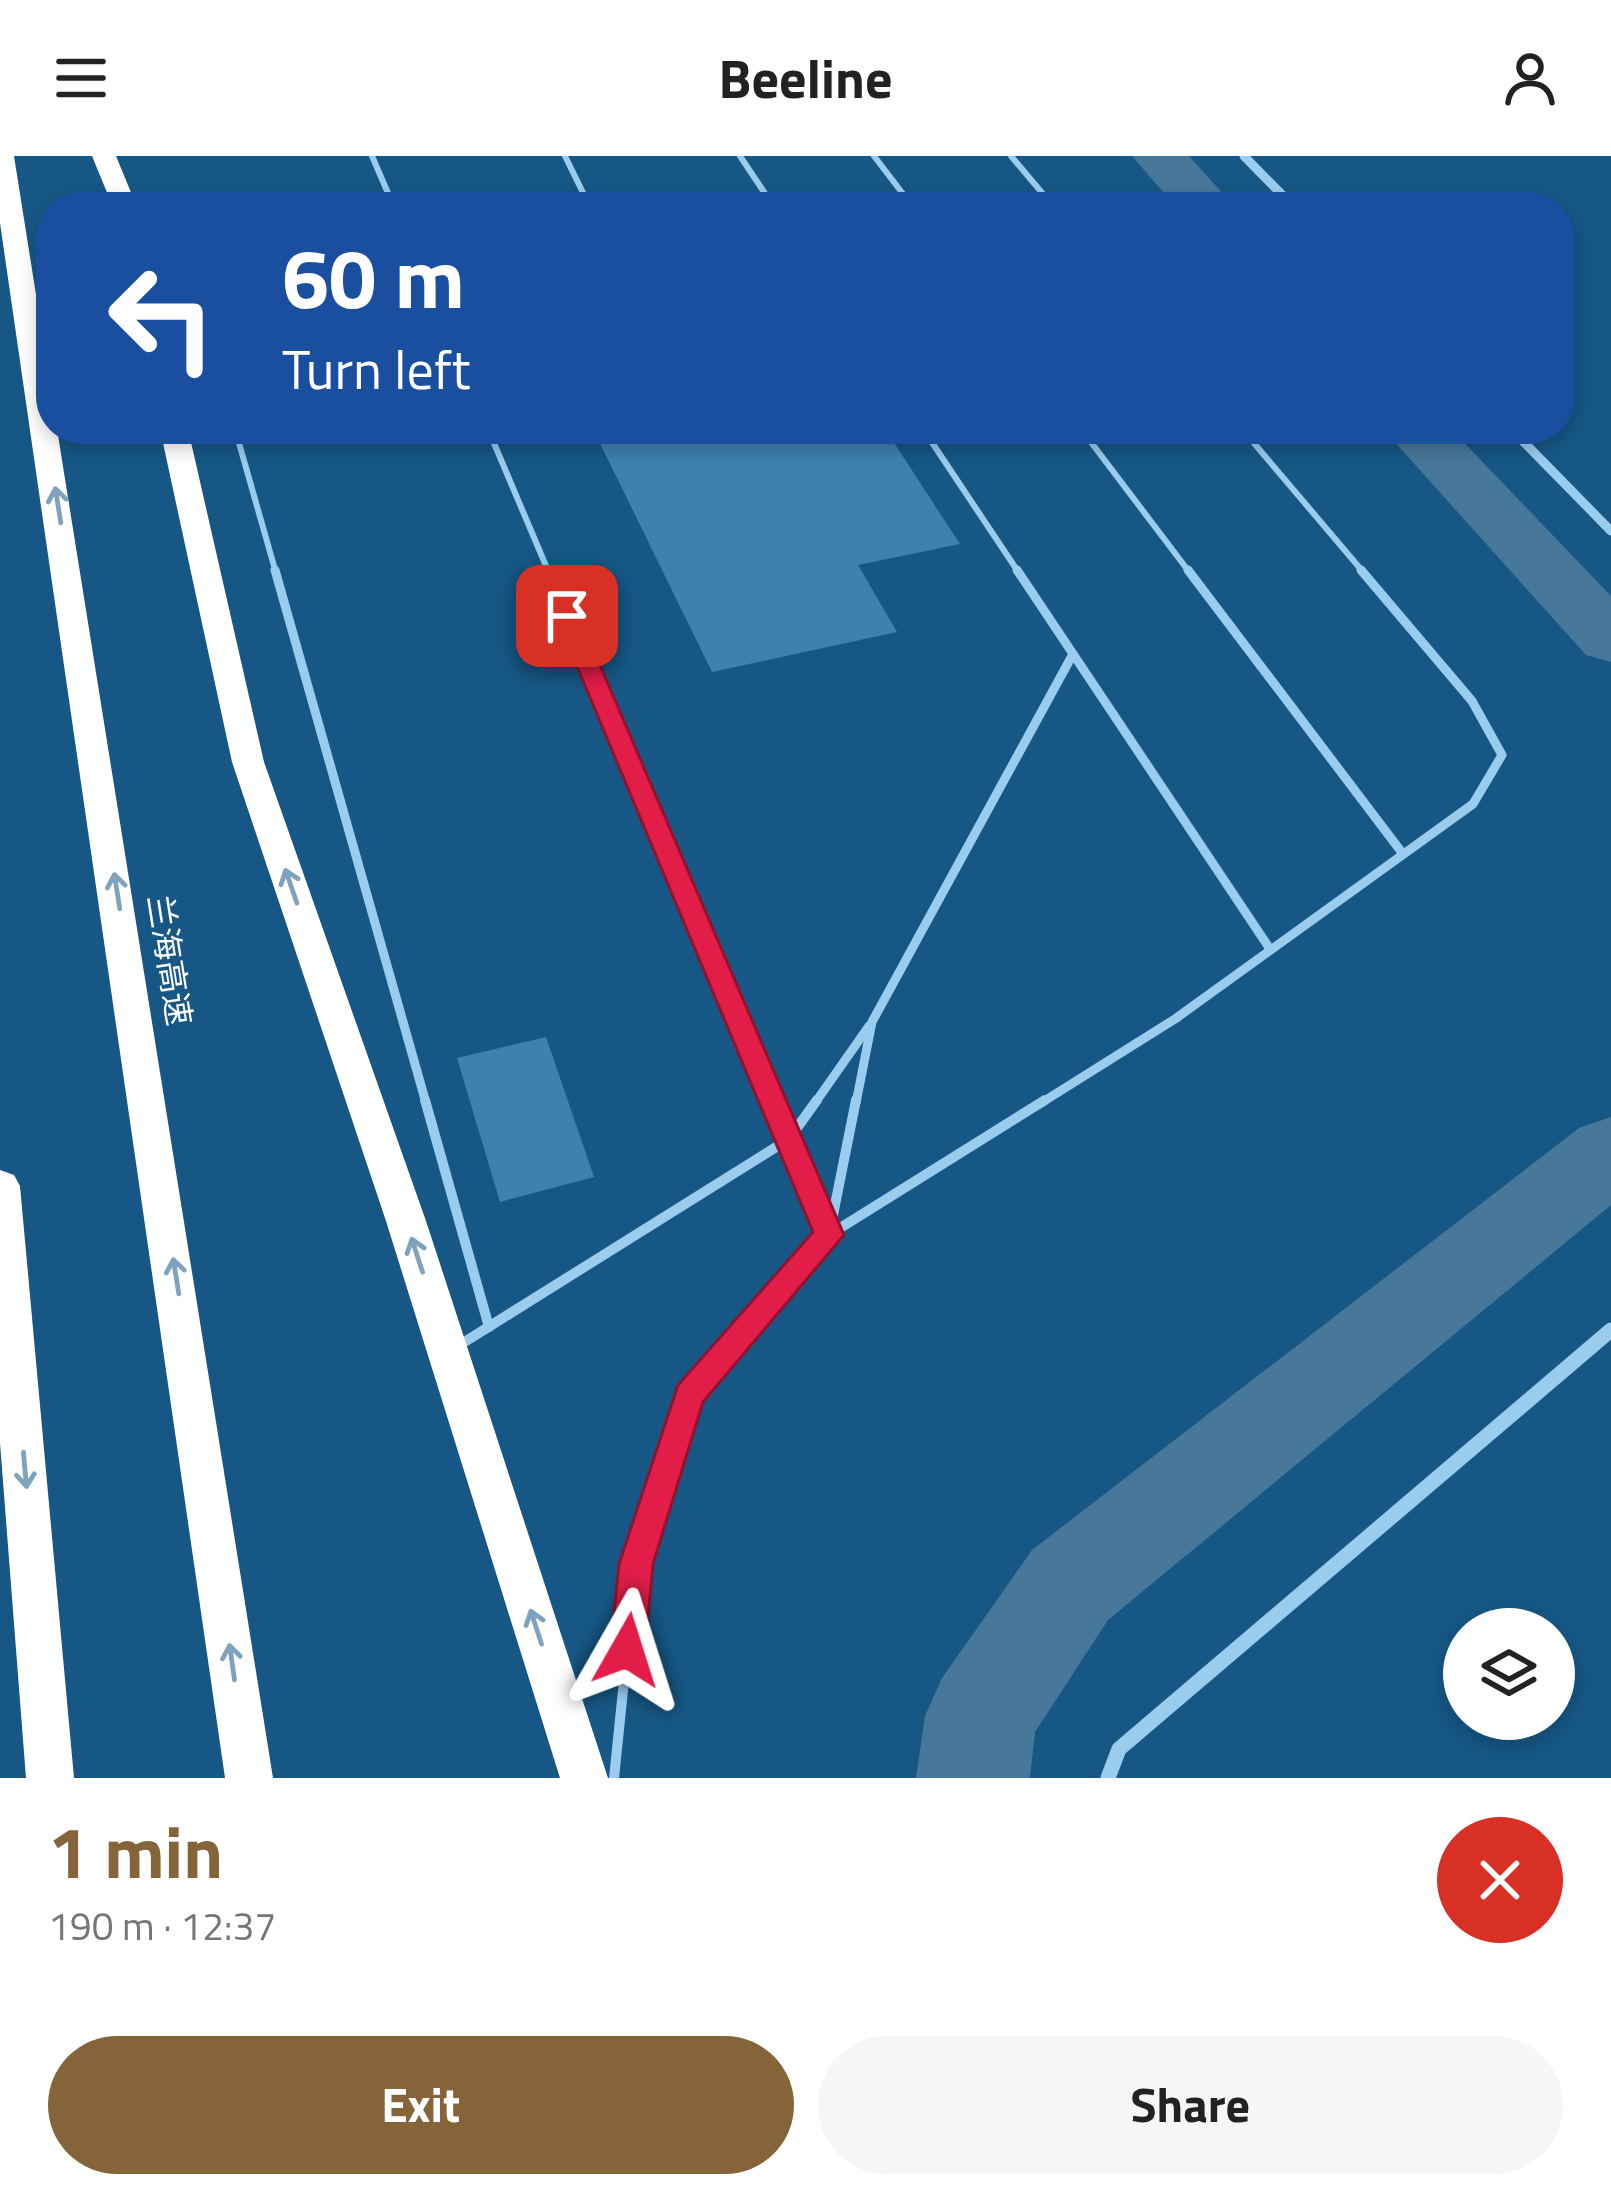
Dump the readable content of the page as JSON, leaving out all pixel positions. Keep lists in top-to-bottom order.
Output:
{
  "streets": {
    "highway": ["兰海高速"]
  },
  "page": {
    "header": "Beeline",
    "turn": ["60 m", "Turn left"],
    "heading": ["1 min", "190 m · 12:37"],
    "buttons": ["Exit", "Share"]
  }
}
